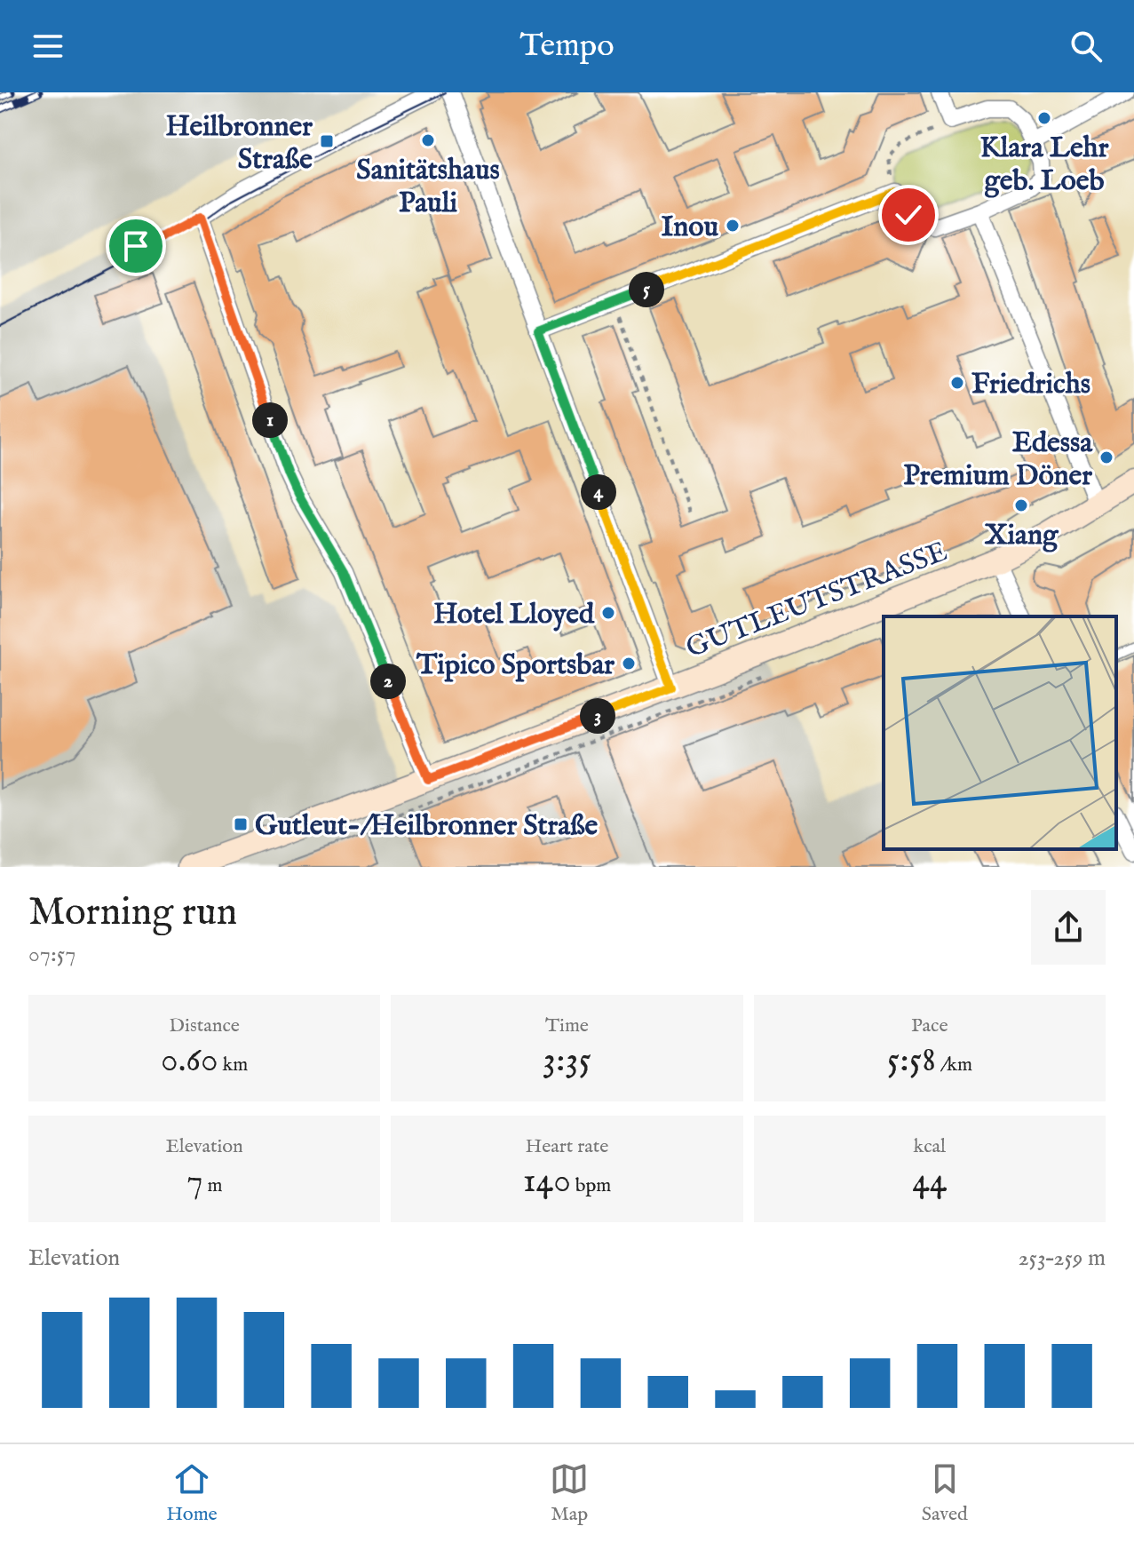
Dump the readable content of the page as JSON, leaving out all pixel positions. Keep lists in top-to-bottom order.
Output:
{
  "streets": {
    "main road": ["GUTLEUTSTRASSE"]
  },
  "places": {
    "other": [
      "Klara Lehr geb. Loeb",
      "Sanitätshaus Pauli",
      "Inou",
      "Friedrichs",
      "Edessa Premium Döner",
      "Xiang",
      "Hotel Lloyed",
      "Tipico Sportsbar"
    ],
    "transit": ["Heilbronner Straße", "Gutleut-/Heilbronner Straße"]
  },
  "page": {
    "header": "Tempo",
    "pins": [
      "5",
      "1",
      "4",
      "2",
      "3"
    ],
    "heading": ["Morning run", "07:57"],
    "stats": [
      ["Distance", "0.60 km"],
      ["Time", "3:35"],
      ["Pace", "5:58 /km"],
      ["Elevation", "7 m"],
      ["Heart rate", "140 bpm"],
      ["kcal", "44"]
    ],
    "chart": ["Elevation", "253–259 m"],
    "tabs": ["Home", "Map", "Saved"]
  }
}
